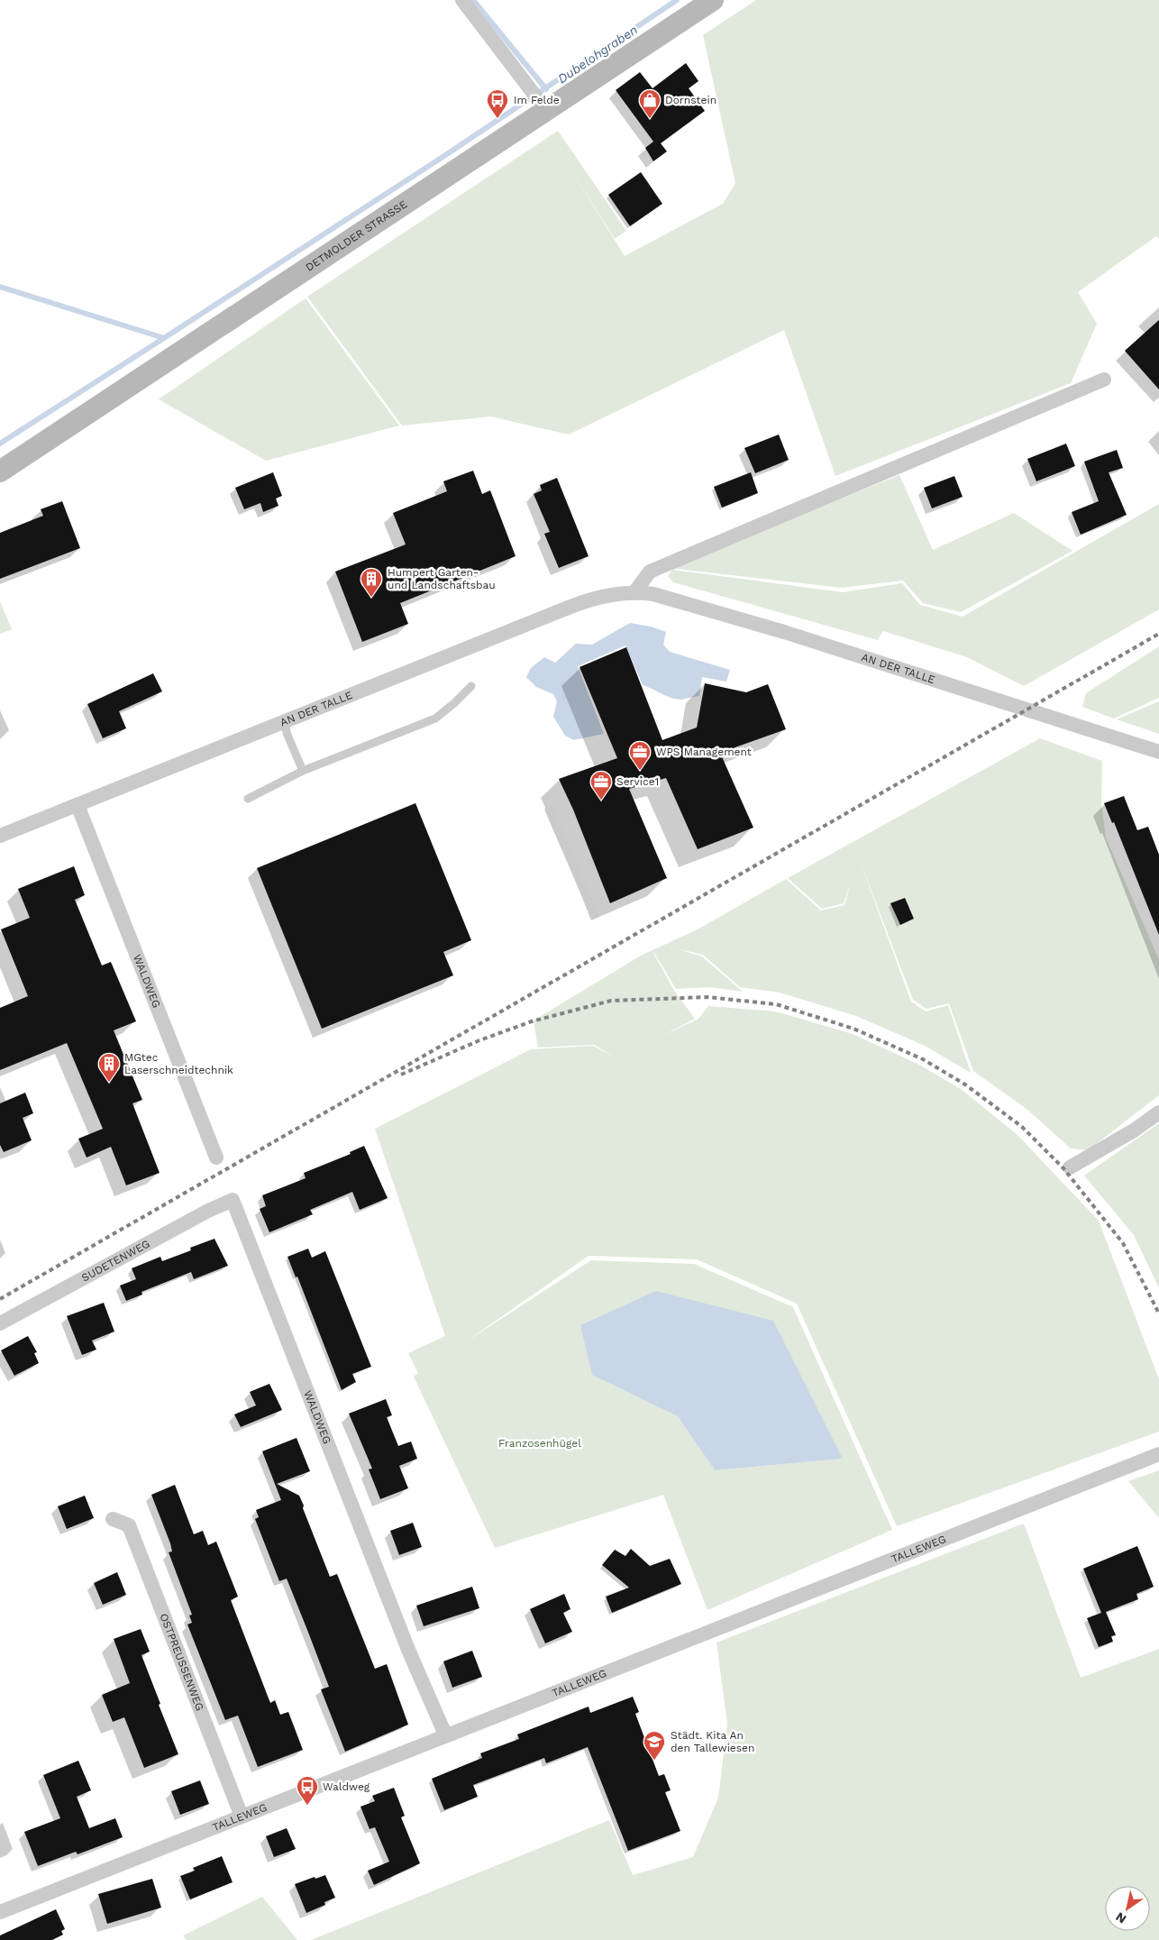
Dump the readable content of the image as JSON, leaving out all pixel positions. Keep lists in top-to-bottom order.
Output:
{
  "streets": {
    "street": [
      "DETMOLDER STRASSE",
      "AN DER TALLE",
      "WALDWEG",
      "SUDETENWEG",
      "TALLEWEG",
      "OSTPREUSSENWEG"
    ]
  },
  "crossings": [
    ["AN DER TALLE", "WALDWEG"],
    ["WALDWEG", "SUDETENWEG"],
    ["WALDWEG", "TALLEWEG"],
    ["TALLEWEG", "OSTPREUSSENWEG"]
  ],
  "water": ["Dubelohgraben"],
  "parks": ["Franzosenhügel"],
  "places": {
    "bus stop": ["Im Felde", "Waldweg"],
    "shop": ["Dornstein"],
    "building": ["Humpert Garten- und Landschaftsbau", "MGtec Laserschneidtechnik"],
    "office": ["WPS Management", "Service1"],
    "school or university": ["Städt. Kita An den Tallewiesen"]
  },
  "north": "bottom left"
}
